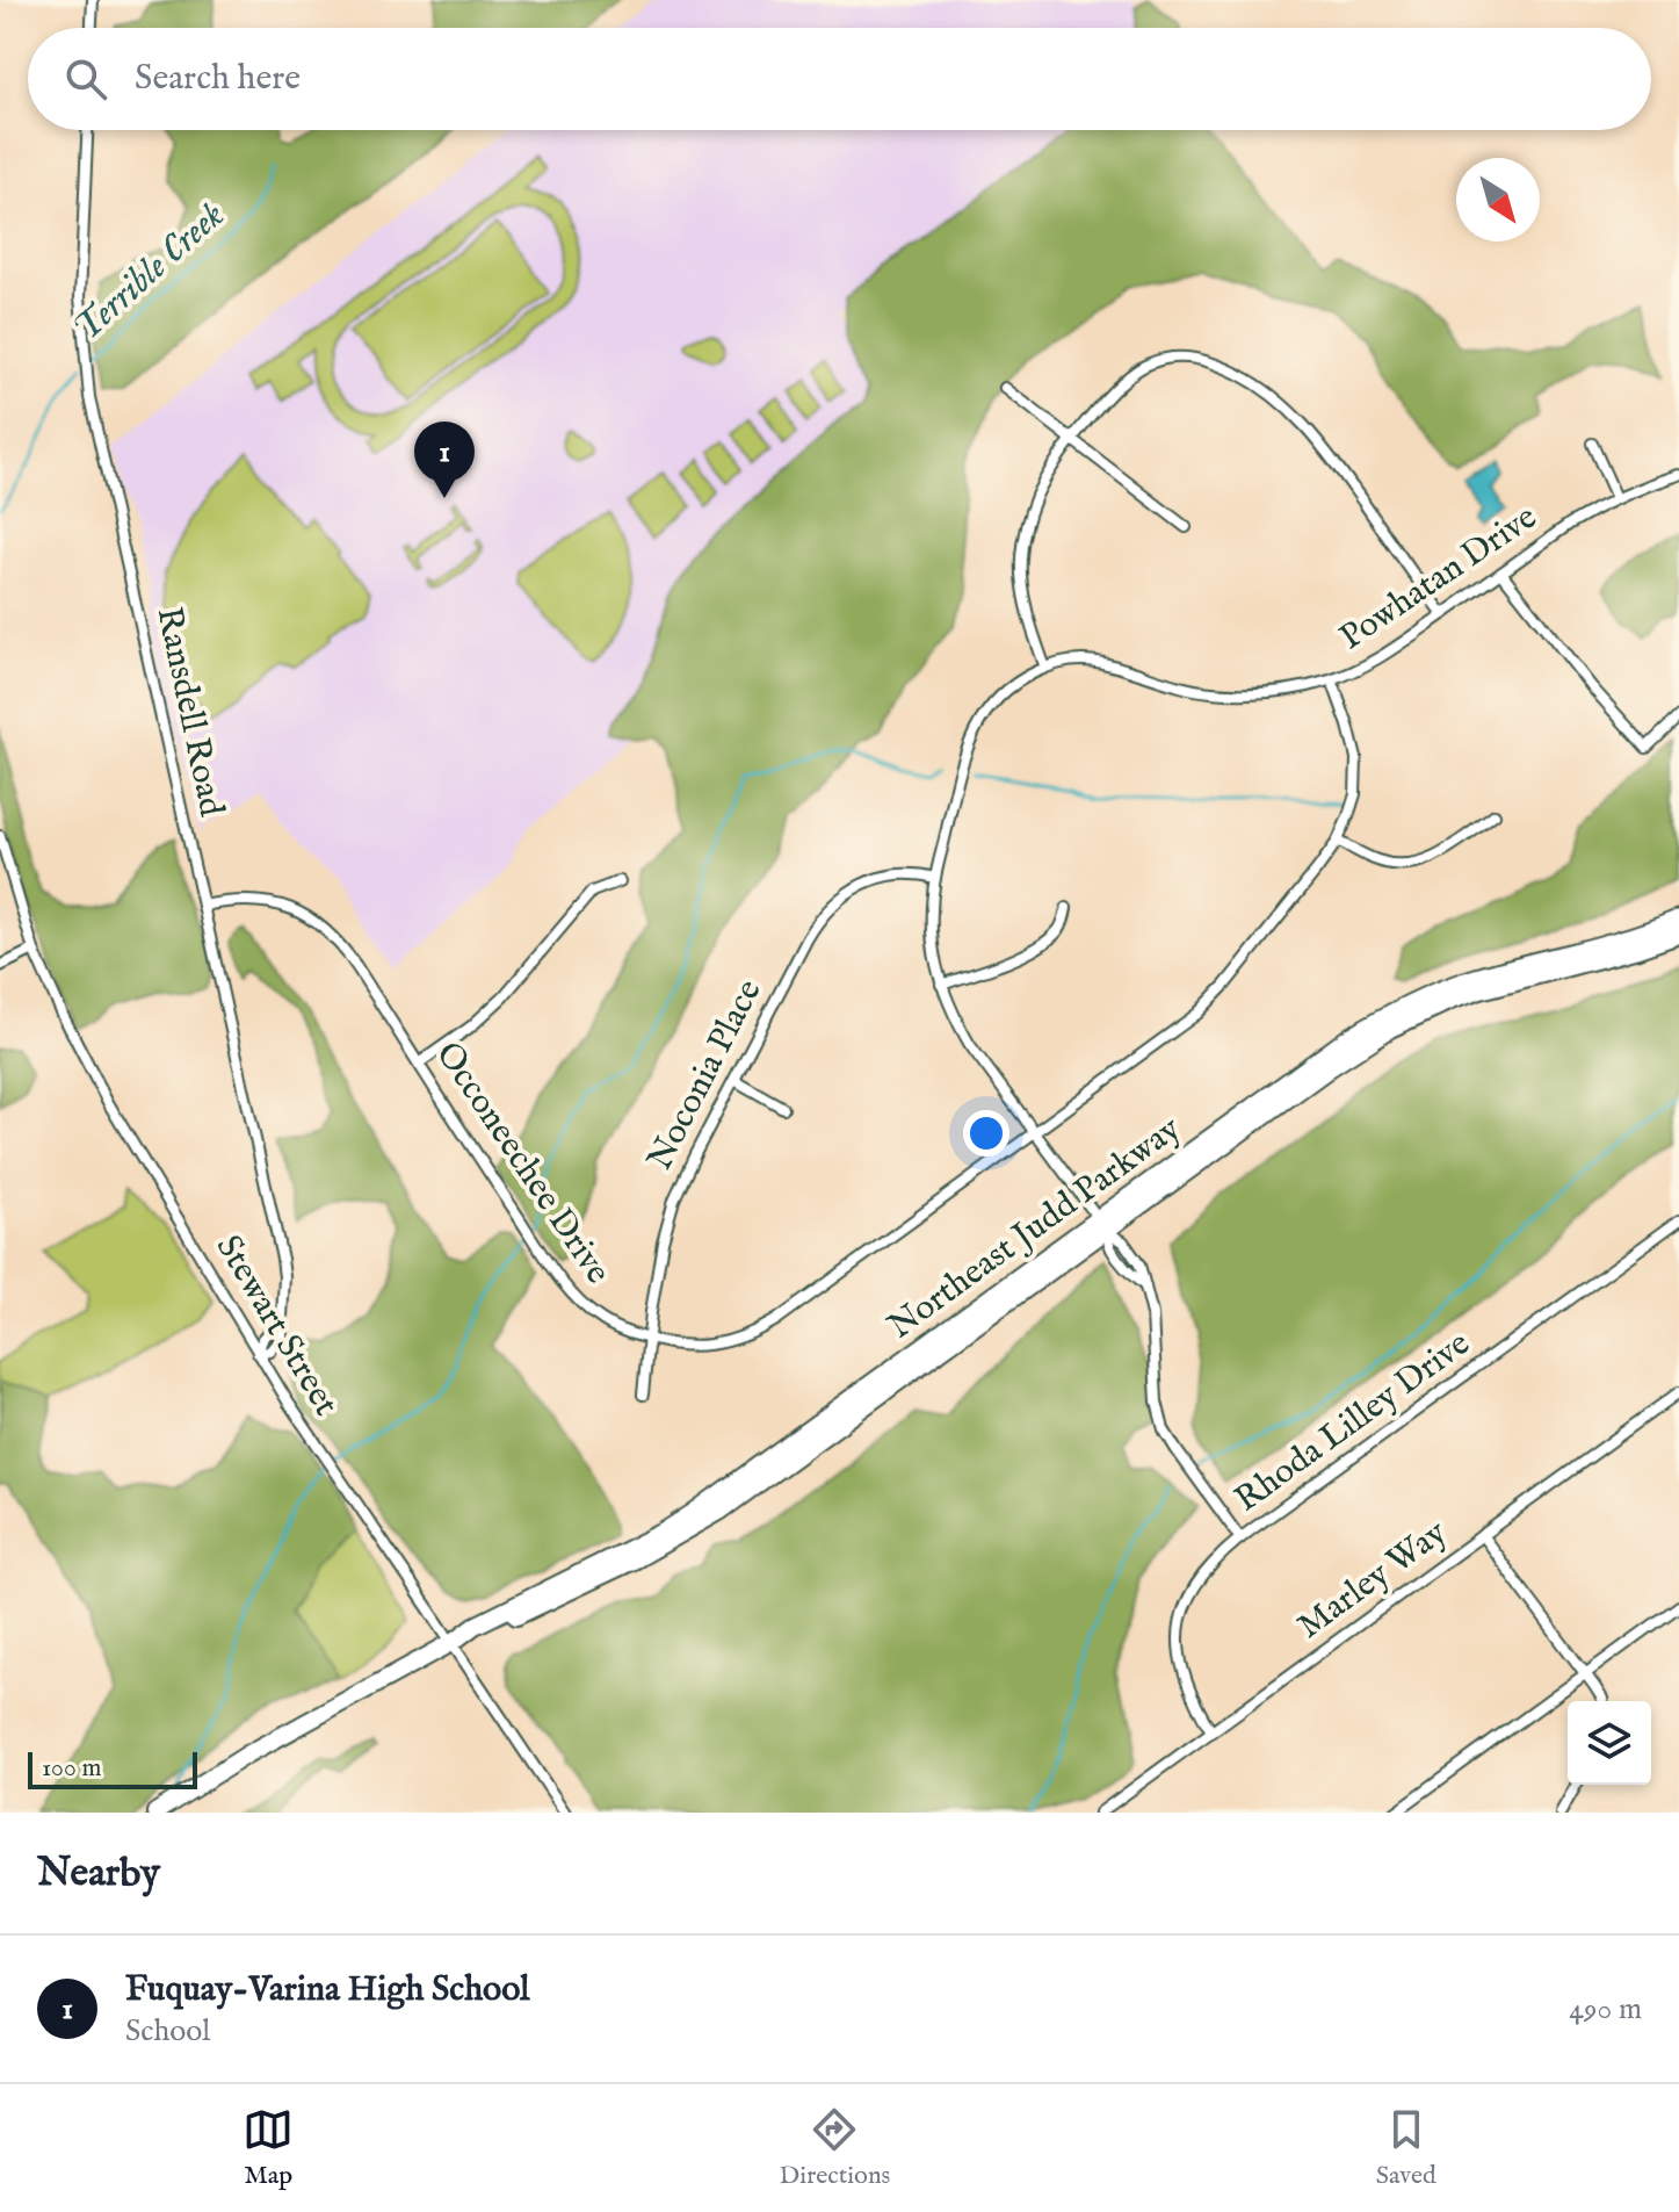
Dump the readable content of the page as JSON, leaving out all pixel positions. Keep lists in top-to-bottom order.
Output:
{
  "streets": {
    "highway": ["Northeast Judd Parkway"],
    "street": [
      "Powhatan Drive",
      "Ransdell Road",
      "Noconia Place",
      "Occoneechee Drive",
      "Stewart Street",
      "Rhoda Lilley Drive",
      "Marley Way"
    ]
  },
  "crossings": [
    ["Powhatan Drive", "Noconia Place"],
    ["Powhatan Drive", "Occoneechee Drive"],
    ["Powhatan Drive", "Northeast Judd Parkway"],
    ["Powhatan Drive", "Rhoda Lilley Drive"],
    ["Ransdell Road", "Occoneechee Drive"],
    ["Ransdell Road", "Stewart Street"],
    ["Noconia Place", "Occoneechee Drive"],
    ["Northeast Judd Parkway", "Stewart Street"],
    ["Rhoda Lilley Drive", "Marley Way"]
  ],
  "water": ["Terrible Creek"],
  "scale_bar": "100 m",
  "north": "bottom right",
  "page": {
    "search": "Search here",
    "pins": "1",
    "scale": "100 m",
    "heading": "Nearby",
    "list": [
      {
        "mark": "1",
        "name": "Fuquay-Varina High School",
        "note": "School",
        "value": "490 m"
      }
    ],
    "nav": ["Map", "Directions", "Saved"]
  }
}
